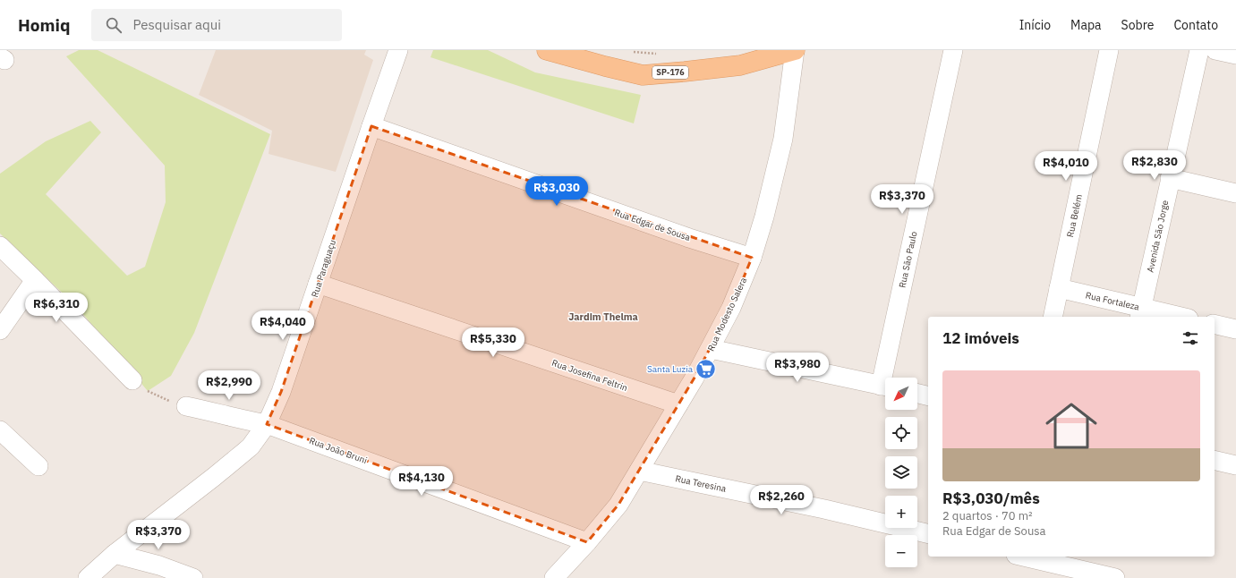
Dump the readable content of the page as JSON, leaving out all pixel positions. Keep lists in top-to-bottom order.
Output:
{
  "streets": {
    "main road": ["SP-176"],
    "street": [
      "Rua Belém",
      "Rua Edgar de Sousa",
      "Avenida São Jorge",
      "Rua São Paulo",
      "Rua Paraguaçu",
      "Rua Fortaleza",
      "Rua Modesto Salera",
      "Rua Josefina Feltrin",
      "Rua João Bruni",
      "Rua Teresina"
    ]
  },
  "crossings": [
    ["SP-176", "Rua Modesto Salera"],
    ["Rua Belém", "Rua Fortaleza"],
    ["Rua Edgar de Sousa", "Rua Paraguaçu"],
    ["Rua Edgar de Sousa", "Rua Modesto Salera"],
    ["Avenida São Jorge", "Rua Fortaleza"],
    ["Rua Paraguaçu", "Rua Josefina Feltrin"],
    ["Rua Paraguaçu", "Rua João Bruni"],
    ["Rua Modesto Salera", "Rua Josefina Feltrin"],
    ["Rua Modesto Salera", "Rua João Bruni"],
    ["Rua Modesto Salera", "Rua Teresina"]
  ],
  "districts": ["Jardim Thelma"],
  "places": {
    "supermarket": ["Santa Luzia"]
  },
  "north": "bottom left",
  "page": {
    "header": "Homiq",
    "search": "Pesquisar aqui",
    "nav": [
      "Início",
      "Mapa",
      "Sobre",
      "Contato"
    ],
    "price": [
      "R$2,830",
      "R$4,010",
      "R$3,030",
      "R$3,370",
      "R$6,310",
      "R$4,040",
      "R$5,330",
      "R$3,980",
      "R$2,990",
      "R$4,130",
      "R$2,260",
      "R$3,370"
    ],
    "heading": "12 imóveis",
    "list": [
      {
        "name": "R$3,030/mês",
        "note": "2 quartos · 70 m² · Rua Edgar de Sousa"
      }
    ],
    "map_buttons": ["+", "−"]
  }
}
